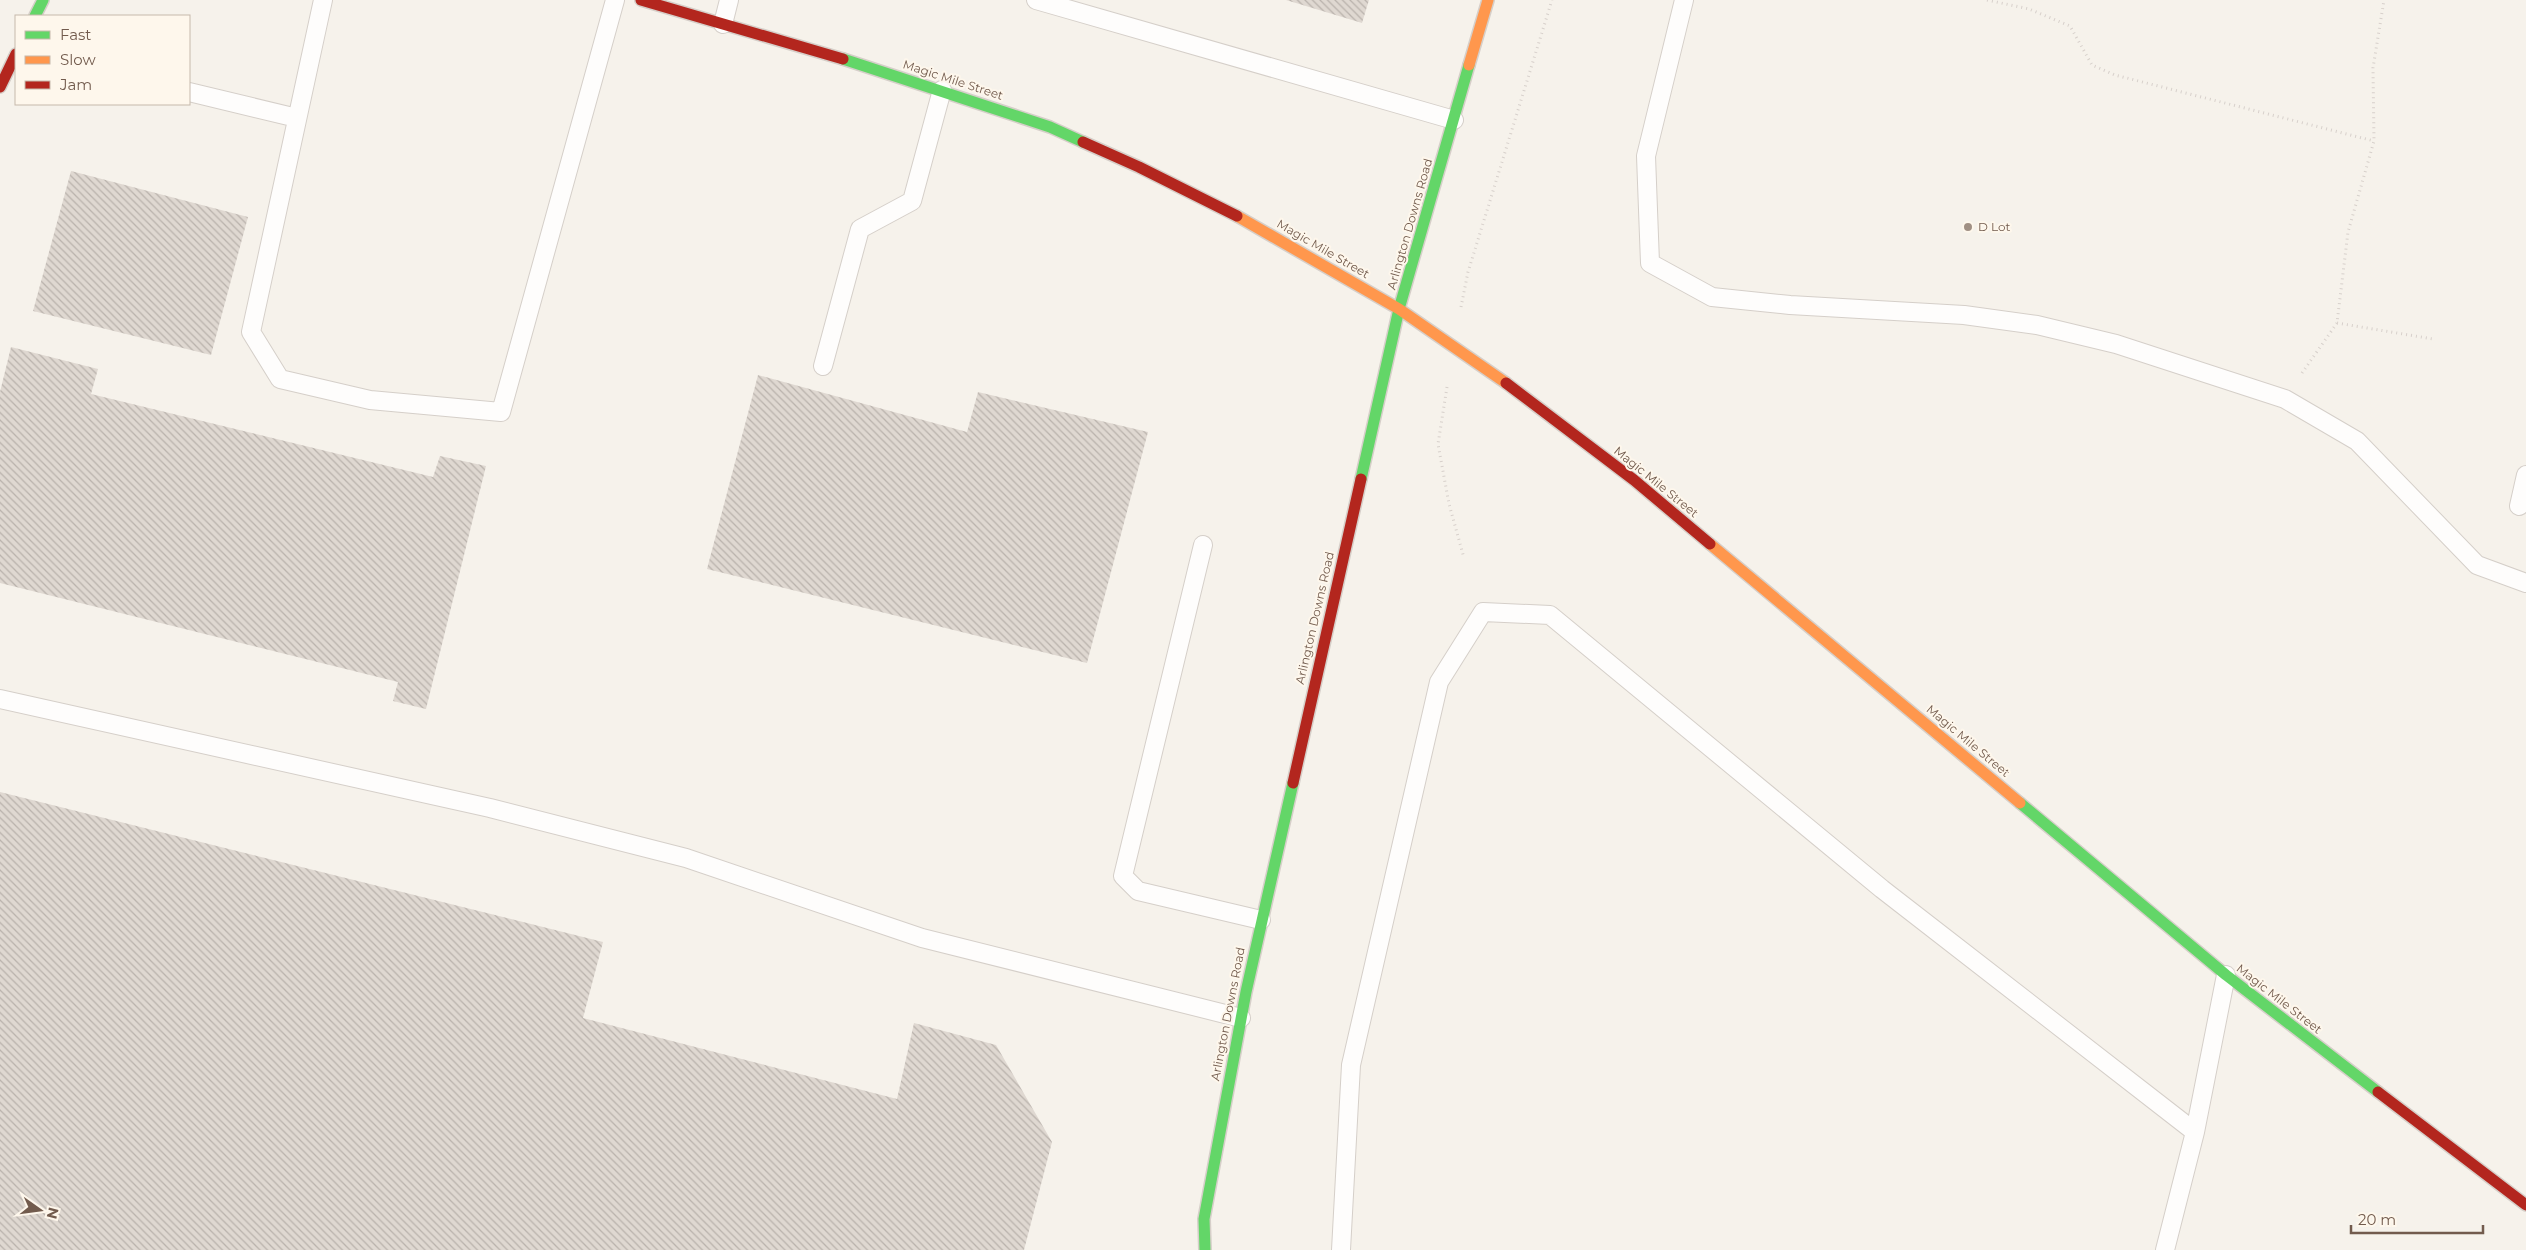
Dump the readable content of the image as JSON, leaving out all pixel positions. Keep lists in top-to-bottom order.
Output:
{
  "streets": {
    "street": ["Magic Mile Street", "Arlington Downs Road"]
  },
  "crossings": [
    ["Magic Mile Street", "Arlington Downs Road"]
  ],
  "places": ["D Lot"],
  "legend": ["Fast", "Slow", "Jam"],
  "scale_bar": "20 m",
  "north": "right"
}
